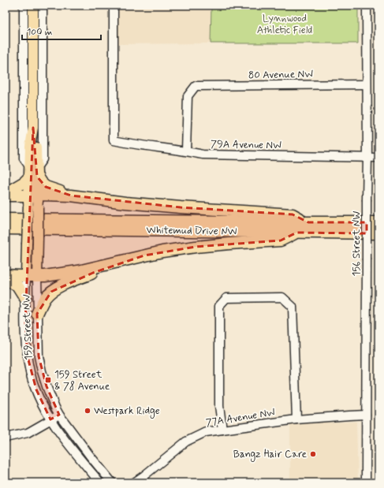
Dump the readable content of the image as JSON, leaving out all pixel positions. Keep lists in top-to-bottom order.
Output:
{
  "streets": {
    "highway": ["Whitemud Drive NW"],
    "main road": ["159 Street NW"],
    "street": [
      "80 Avenue NW",
      "79A Avenue NW",
      "156 Street NW",
      "77A Avenue NW"
    ]
  },
  "crossings": [
    ["80 Avenue NW", "79A Avenue NW"],
    ["80 Avenue NW", "156 Street NW"],
    ["79A Avenue NW", "156 Street NW"],
    ["156 Street NW", "77A Avenue NW"]
  ],
  "parks": ["Lynnwood Athletic Field"],
  "places": {
    "transit": ["159 Street & 78 Avenue"],
    "other": ["Westpark Ridge", "Bangz Hair Care"]
  },
  "scale_bar": "100 m"
}
